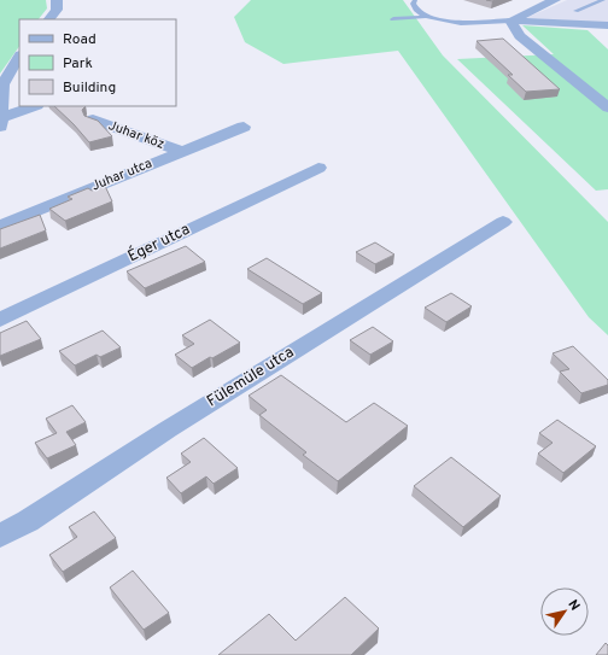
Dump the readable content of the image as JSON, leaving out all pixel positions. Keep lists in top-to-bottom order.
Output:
{
  "streets": {
    "street": [
      "Juhar köz",
      "Juhar utca",
      "Éger utca",
      "Fülemüle utca"
    ]
  },
  "crossings": [
    ["Juhar köz", "Juhar utca"]
  ],
  "legend": ["Road", "Park", "Building"],
  "north": "top right"
}
